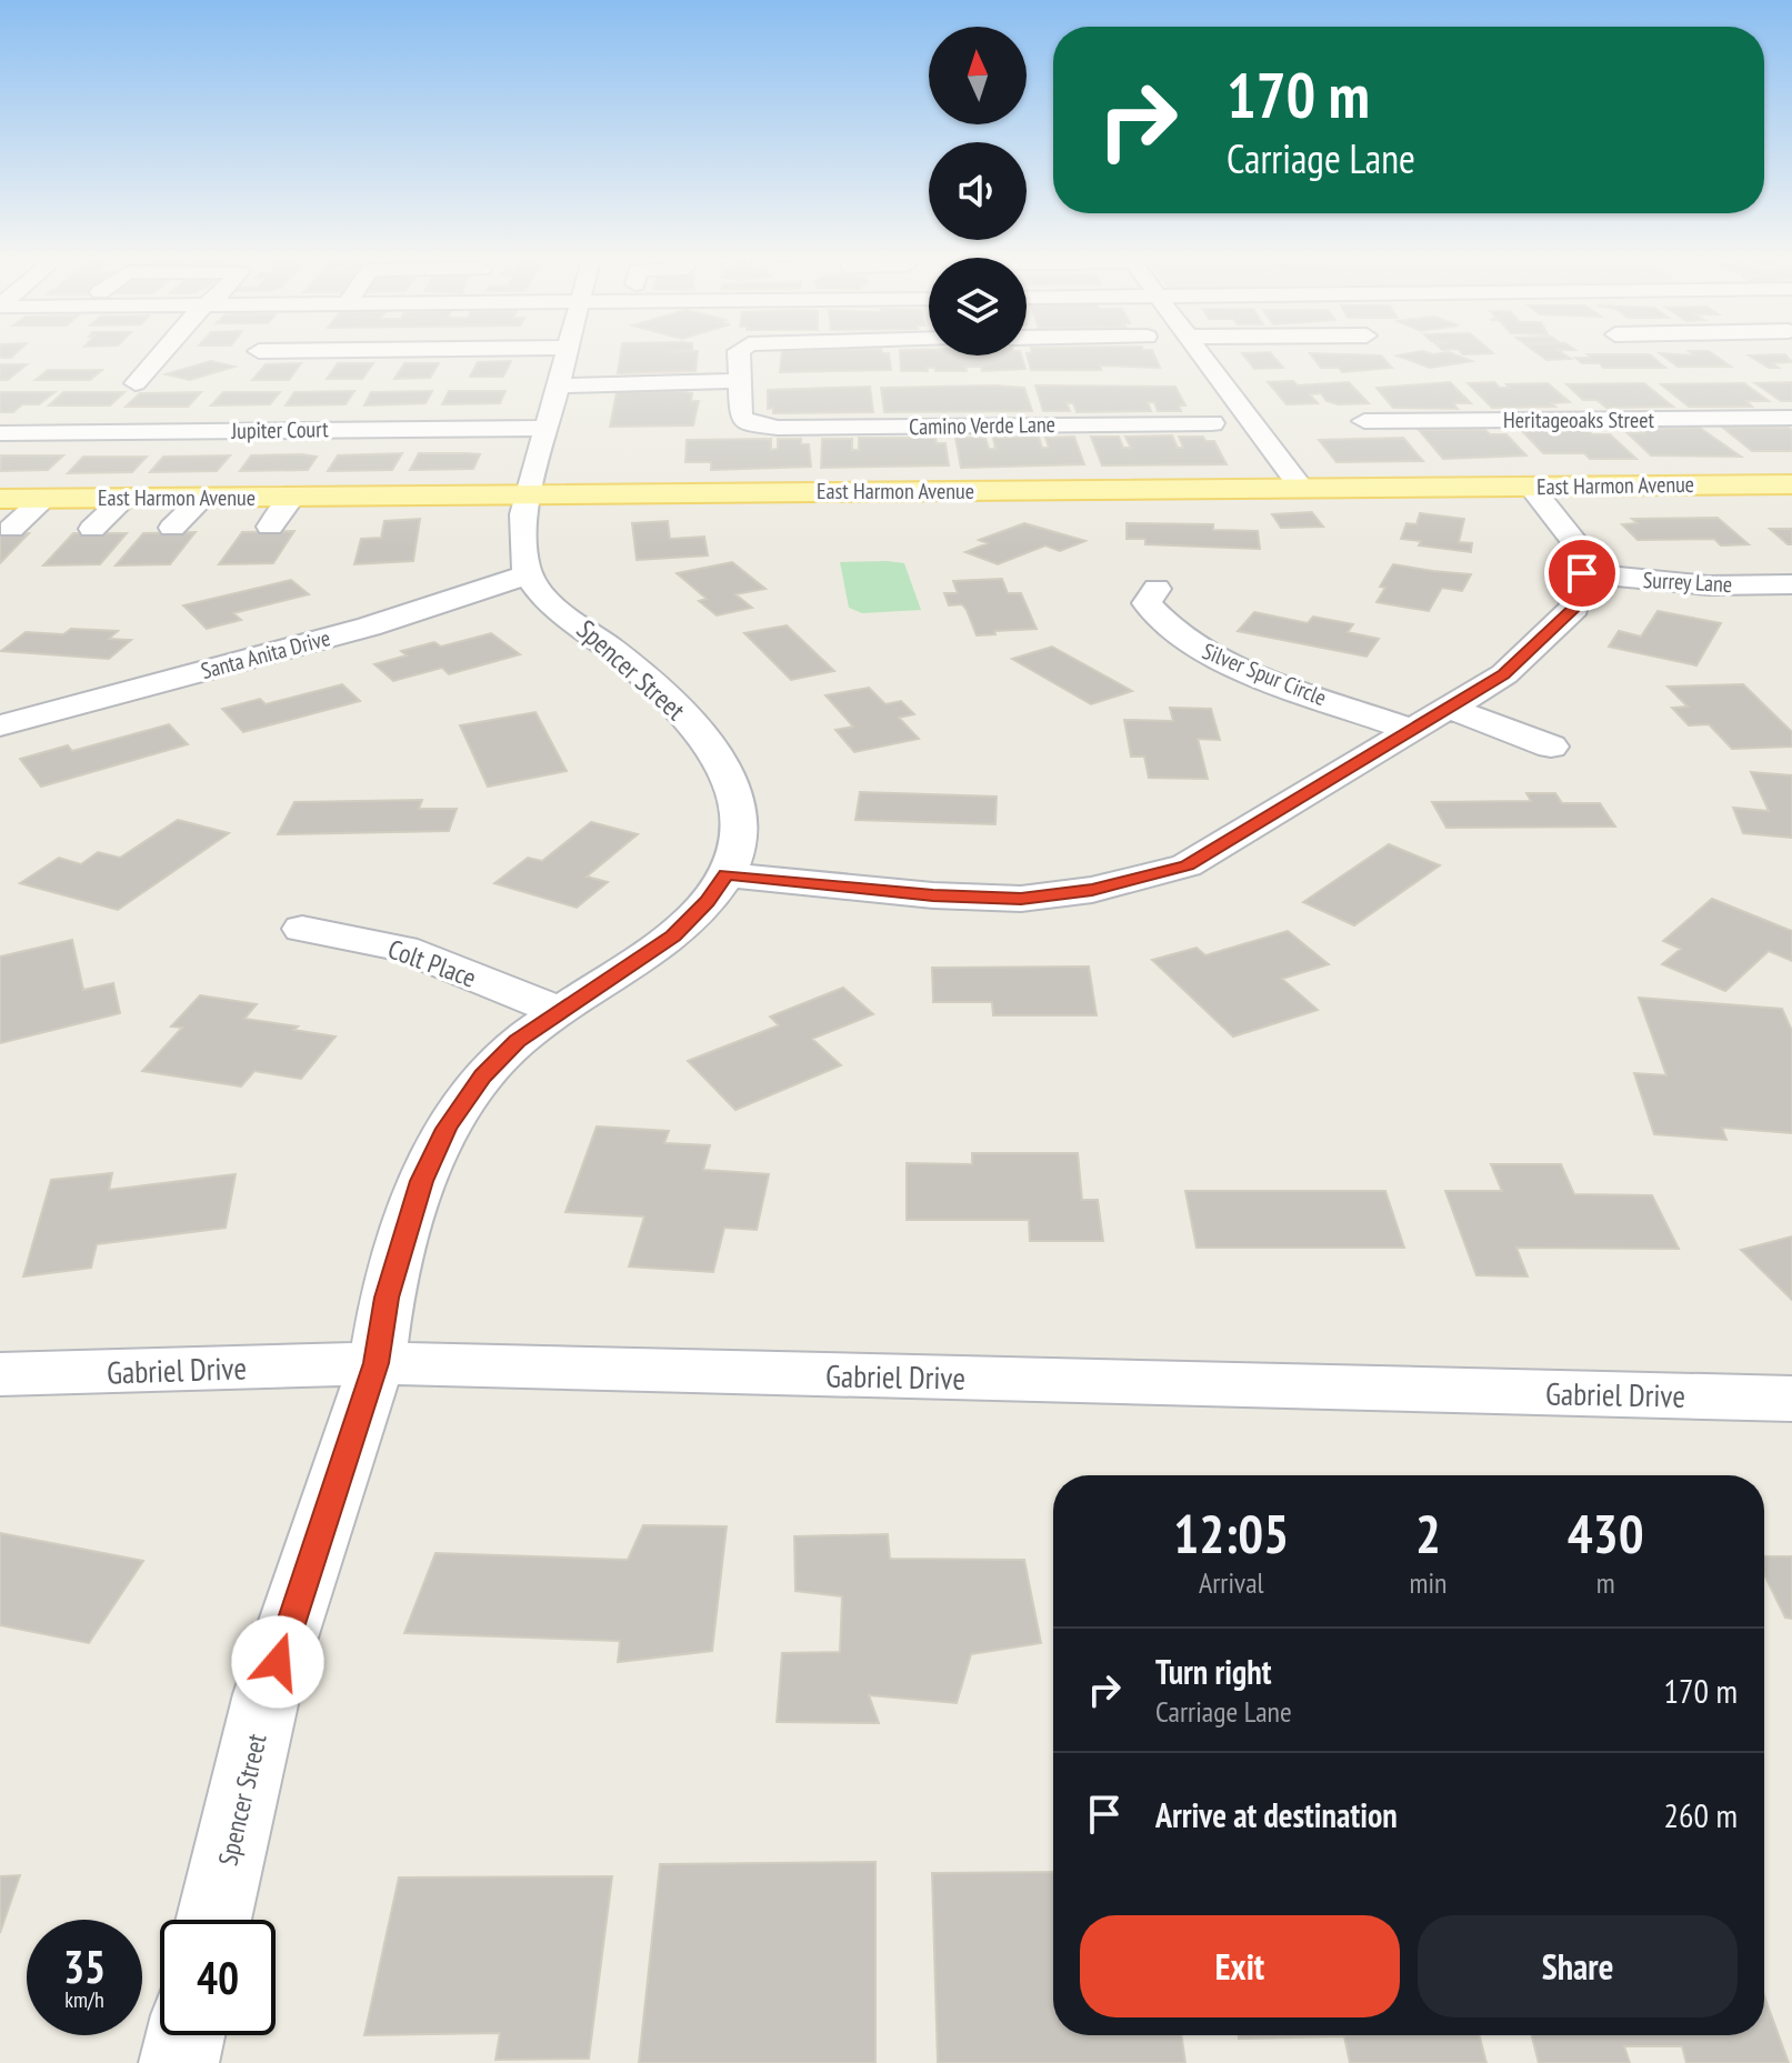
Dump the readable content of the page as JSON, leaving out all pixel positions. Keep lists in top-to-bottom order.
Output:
{
  "streets": {
    "main road": ["East Harmon Avenue"],
    "street": [
      "Heritageoaks Street",
      "Camino Verde Lane",
      "Jupiter Court",
      "Surrey Lane",
      "Santa Anita Drive",
      "Spencer Street",
      "Silver Spur Circle",
      "Colt Place",
      "Gabriel Drive"
    ]
  },
  "crossings": [
    ["Santa Anita Drive", "Spencer Street"],
    ["Spencer Street", "Colt Place"],
    ["Spencer Street", "Gabriel Drive"]
  ],
  "north": "top",
  "page": {
    "turn": ["170 m", "Carriage Lane"],
    "eta": [
      "12:05",
      "Arrival",
      "2",
      "min",
      "430",
      "m"
    ],
    "list": [
      {
        "name": "Turn right",
        "note": "Carriage Lane",
        "value": "170 m"
      },
      {
        "name": "Arrive at destination",
        "value": "260 m"
      }
    ],
    "buttons": ["Exit", "Share"],
    "speed": "35 km/h",
    "limit": "40"
  }
}
